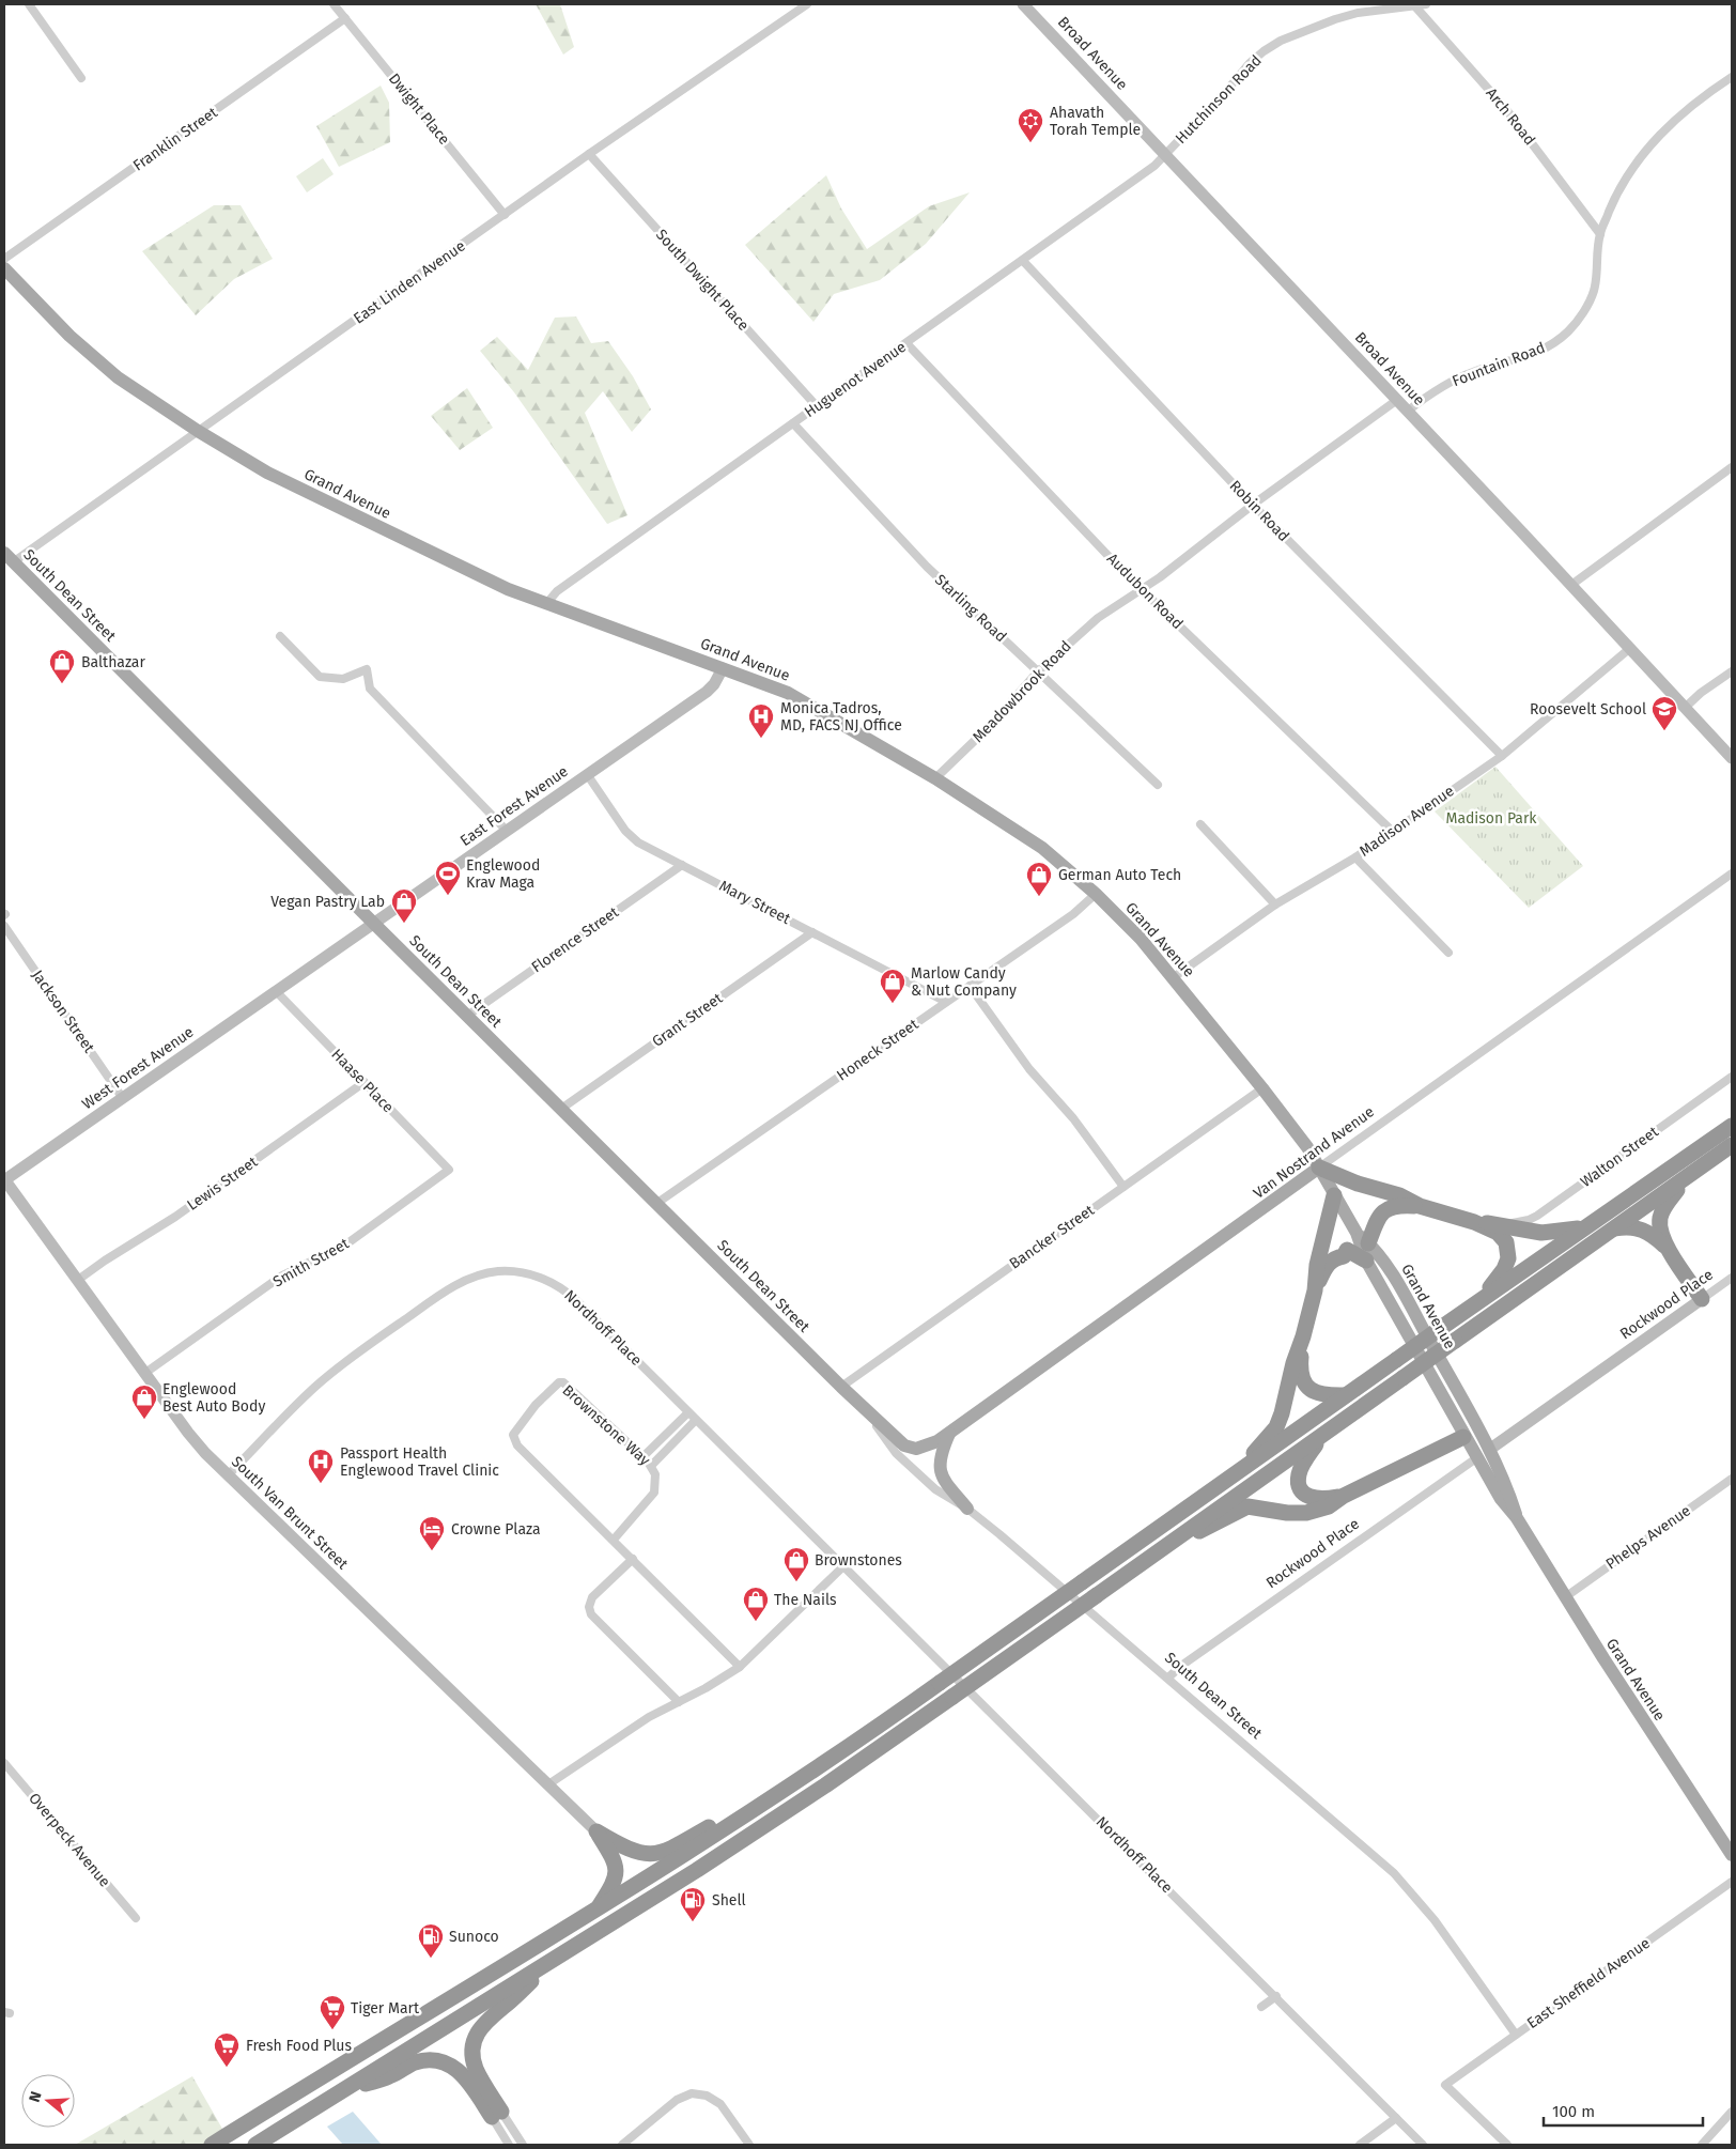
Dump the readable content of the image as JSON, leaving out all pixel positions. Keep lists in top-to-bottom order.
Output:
{
  "streets": {
    "main road": ["Grand Avenue", "South Dean Street", "Van Nostrand Avenue"],
    "street": [
      "Broad Avenue",
      "Hutchinson Road",
      "Dwight Place",
      "Arch Road",
      "Franklin Street",
      "South Dwight Place",
      "East Linden Avenue",
      "Fountain Road",
      "Huguenot Avenue",
      "Robin Road",
      "Audubon Road",
      "Starling Road",
      "Meadowbrook Road",
      "East Forest Avenue",
      "Madison Avenue",
      "Mary Street",
      "Florence Street",
      "Jackson Street",
      "Grant Street",
      "Honeck Street",
      "West Forest Avenue",
      "Haase Place",
      "Walton Street",
      "Lewis Street",
      "Bancker Street",
      "Smith Street",
      "Rockwood Place",
      "Nordhoff Place",
      "Brownstone Way",
      "South Van Brunt Street",
      "Phelps Avenue",
      "Overpeck Avenue",
      "East Sheffield Avenue"
    ]
  },
  "crossings": [
    ["Broad Avenue", "Hutchinson Road"],
    ["Broad Avenue", "Fountain Road"],
    ["Broad Avenue", "Huguenot Avenue"],
    ["Broad Avenue", "Meadowbrook Road"],
    ["Broad Avenue", "Madison Avenue"],
    ["Hutchinson Road", "Arch Road"],
    ["Hutchinson Road", "Huguenot Avenue"],
    ["Dwight Place", "Franklin Street"],
    ["Dwight Place", "East Linden Avenue"],
    ["Arch Road", "Fountain Road"],
    ["South Dwight Place", "East Linden Avenue"],
    ["South Dwight Place", "Huguenot Avenue"],
    ["East Linden Avenue", "Grand Avenue"],
    ["East Linden Avenue", "South Dean Street"],
    ["Huguenot Avenue", "Grand Avenue"],
    ["Huguenot Avenue", "Robin Road"],
    ["Huguenot Avenue", "Audubon Road"],
    ["Huguenot Avenue", "Starling Road"],
    ["Grand Avenue", "Meadowbrook Road"],
    ["Grand Avenue", "East Forest Avenue"],
    ["Grand Avenue", "Madison Avenue"],
    ["Grand Avenue", "Honeck Street"],
    ["Grand Avenue", "Van Nostrand Avenue"],
    ["Grand Avenue", "Bancker Street"],
    ["Grand Avenue", "Rockwood Place"],
    ["Grand Avenue", "Phelps Avenue"],
    ["Robin Road", "Meadowbrook Road"],
    ["Robin Road", "Madison Avenue"],
    ["Audubon Road", "Meadowbrook Road"],
    ["Audubon Road", "Madison Avenue"],
    ["South Dean Street", "East Forest Avenue"],
    ["South Dean Street", "Florence Street"],
    ["South Dean Street", "Grant Street"],
    ["South Dean Street", "Honeck Street"],
    ["South Dean Street", "Van Nostrand Avenue"],
    ["South Dean Street", "Bancker Street"],
    ["South Dean Street", "Rockwood Place"],
    ["South Dean Street", "East Sheffield Avenue"],
    ["Starling Road", "Meadowbrook Road"],
    ["East Forest Avenue", "Mary Street"],
    ["East Forest Avenue", "West Forest Avenue"],
    ["Mary Street", "Florence Street"],
    ["Mary Street", "Grant Street"],
    ["Mary Street", "Honeck Street"],
    ["Jackson Street", "West Forest Avenue"],
    ["West Forest Avenue", "Haase Place"],
    ["West Forest Avenue", "South Van Brunt Street"],
    ["Haase Place", "Lewis Street"],
    ["Haase Place", "Smith Street"],
    ["Lewis Street", "South Van Brunt Street"],
    ["Smith Street", "South Van Brunt Street"],
    ["Nordhoff Place", "South Van Brunt Street"]
  ],
  "parks": ["Madison Park"],
  "places": {
    "synagogue": ["Ahavath Torah Temple"],
    "shop": [
      "Balthazar",
      "German Auto Tech",
      "Vegan Pastry Lab",
      "Marlow Candy & Nut Company",
      "Englewood Best Auto Body",
      "Brownstones",
      "The Nails"
    ],
    "school or university": ["Roosevelt School"],
    "hospital": ["Monica Tadros, MD, FACS NJ Office", "Passport Health Englewood Travel Clinic"],
    "sports": ["Englewood Krav Maga"],
    "hotel": ["Crowne Plaza"],
    "fuel station": ["Shell", "Sunoco"],
    "supermarket": ["Tiger Mart", "Fresh Food Plus"]
  },
  "scale_bar": "100 m",
  "north": "left"
}
